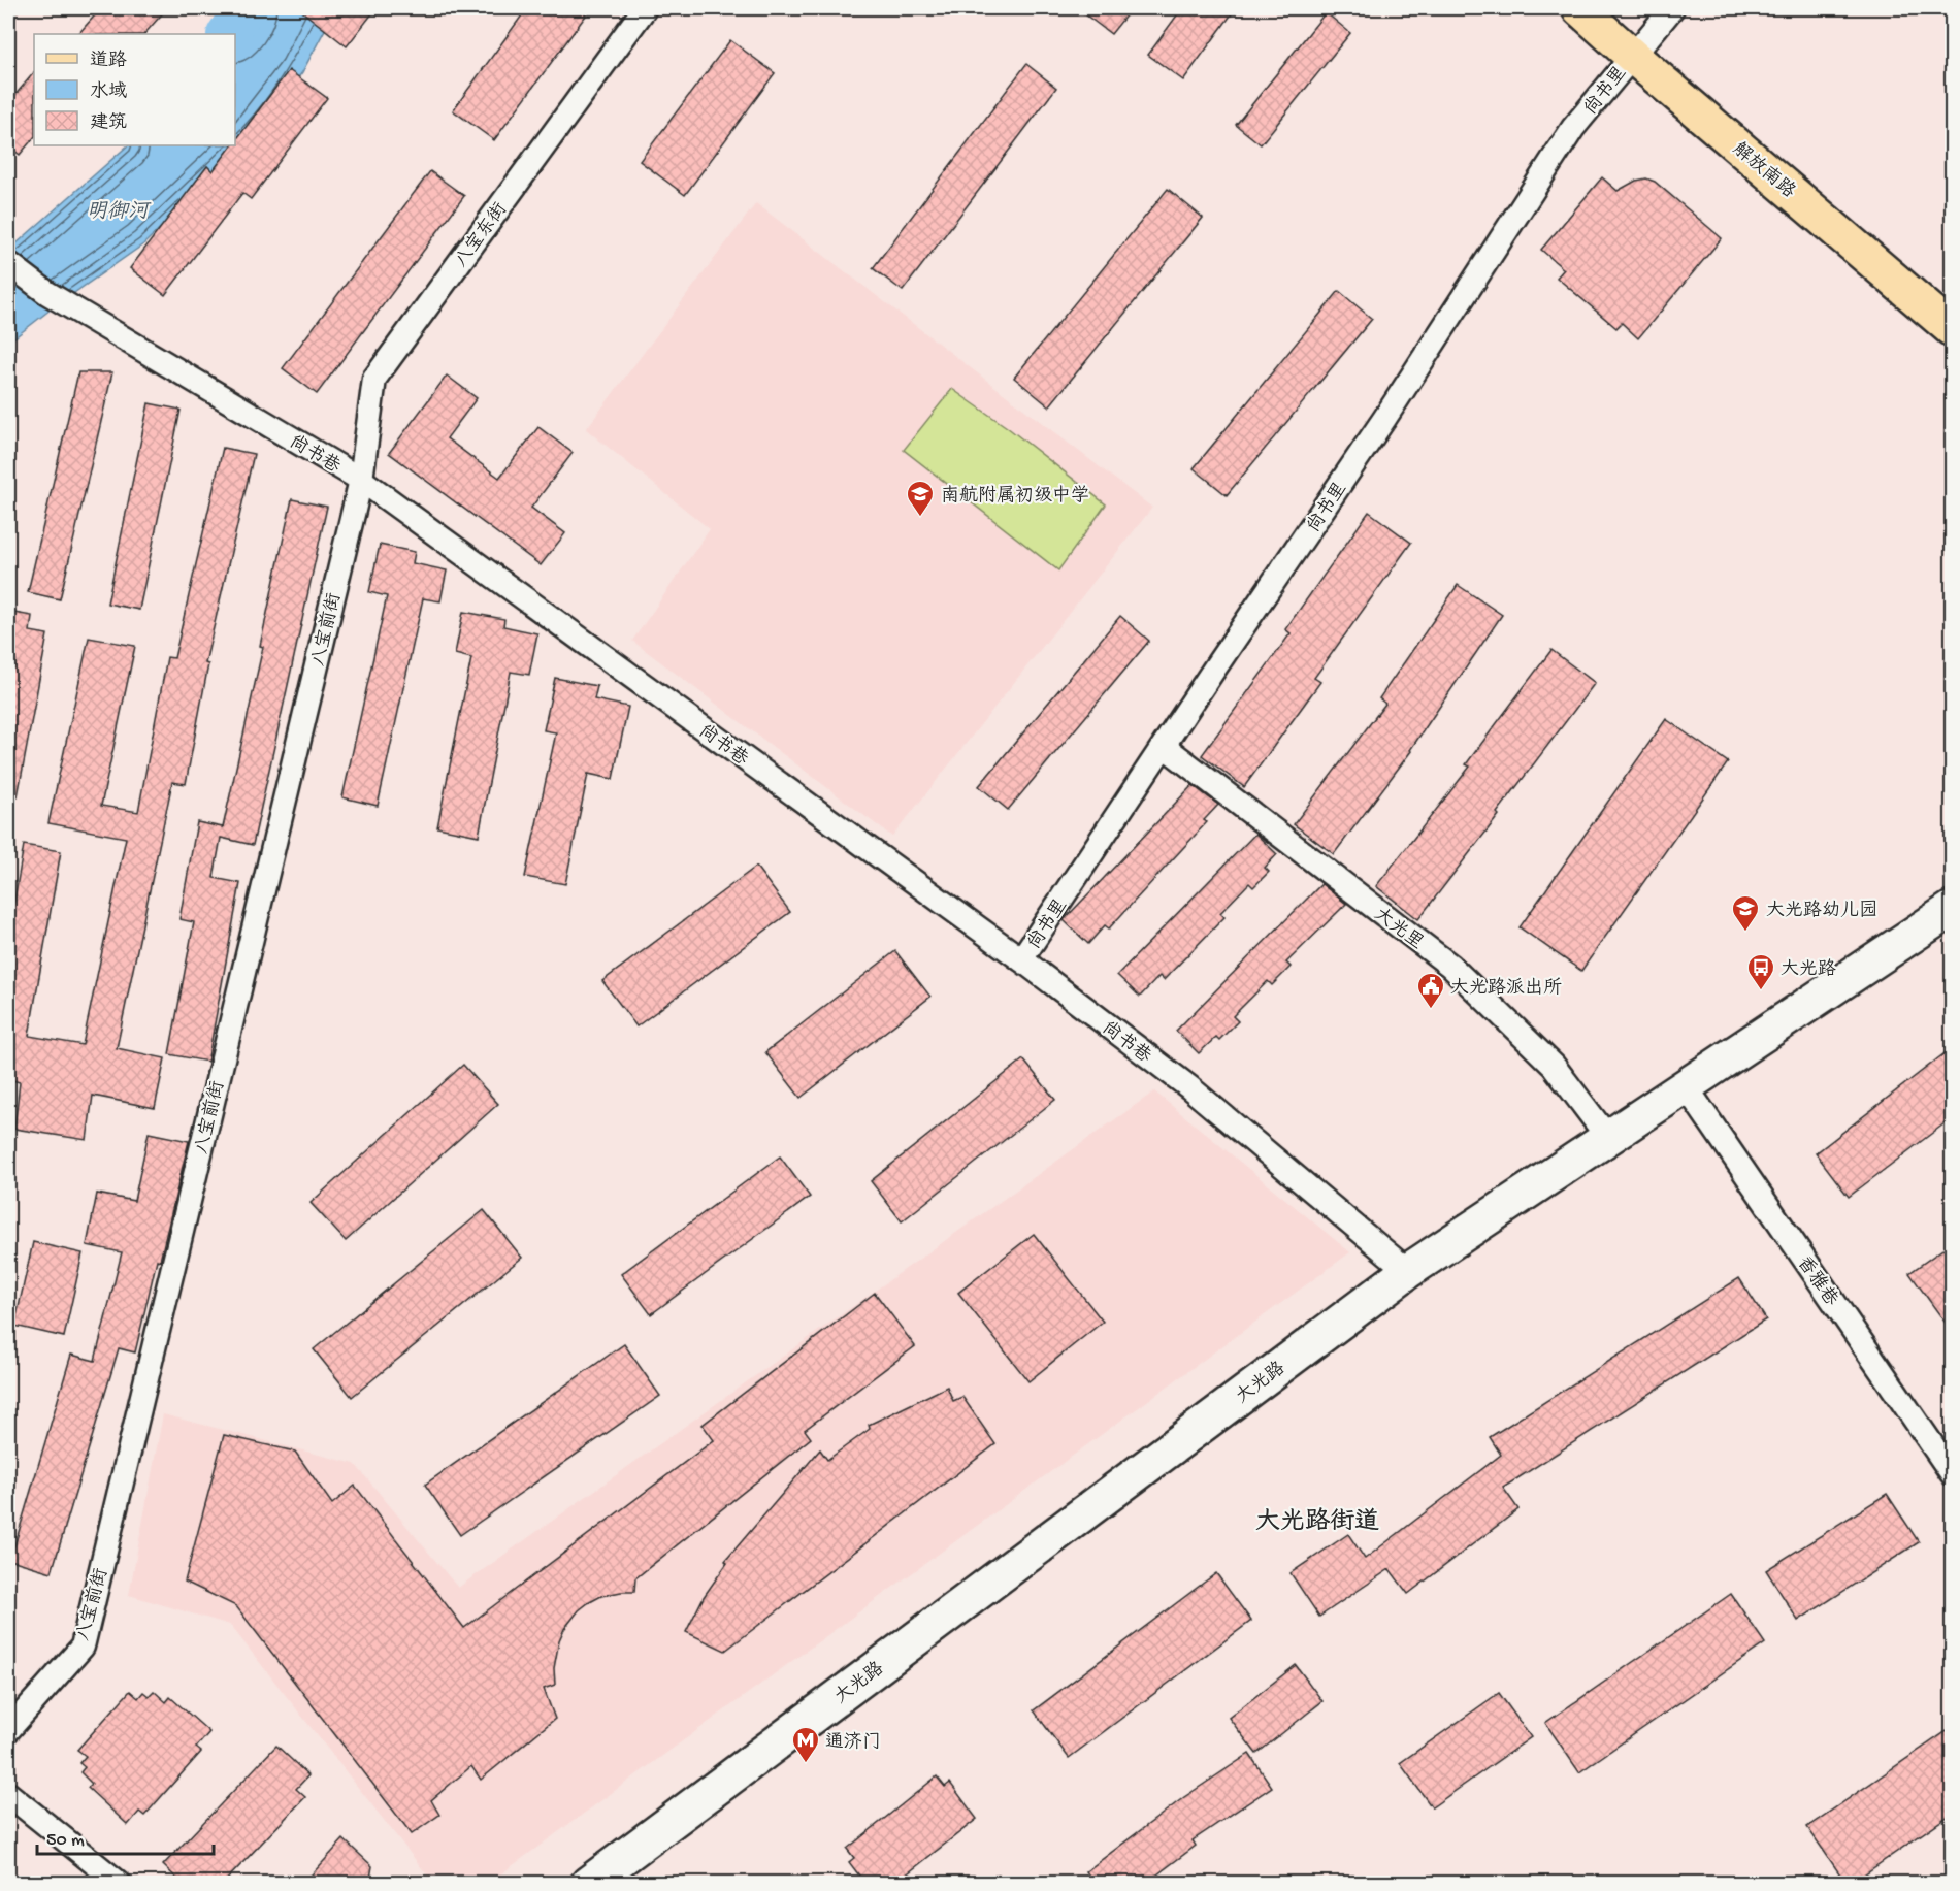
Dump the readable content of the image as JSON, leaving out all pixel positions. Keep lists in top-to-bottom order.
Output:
{
  "streets": {
    "street": [
      "尚书里",
      "解放南路",
      "八宝东街",
      "尚书巷",
      "八宝前街",
      "大光里",
      "香雅巷",
      "大光路"
    ]
  },
  "crossings": [
    ["尚书里", "解放南路"],
    ["尚书里", "尚书巷"],
    ["尚书里", "大光里"],
    ["八宝东街", "尚书巷"],
    ["八宝东街", "八宝前街"],
    ["尚书巷", "八宝前街"],
    ["尚书巷", "大光路"],
    ["大光里", "大光路"],
    ["香雅巷", "大光路"]
  ],
  "districts": ["大光路街道"],
  "water": ["明御河"],
  "places": {
    "school or university": ["南航附属初级中学", "大光路幼儿园"],
    "bus stop": ["大光路"],
    "public building": ["大光路派出所"],
    "metro station": ["通济门"]
  },
  "legend": ["道路", "水域", "建筑"],
  "scale_bar": "50 m"
}
